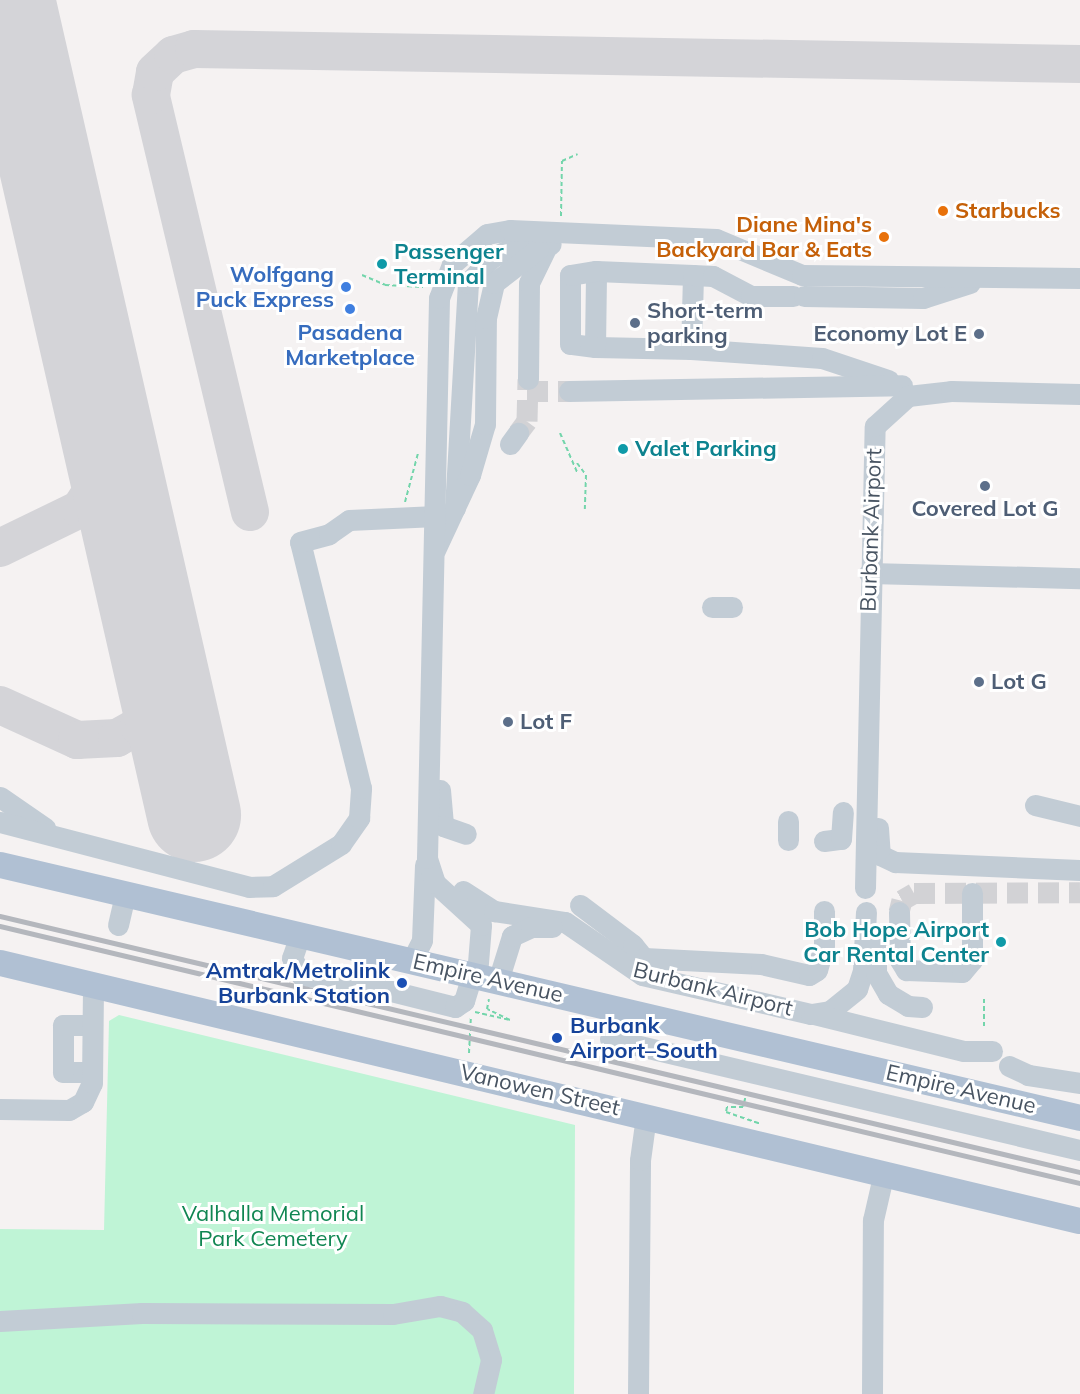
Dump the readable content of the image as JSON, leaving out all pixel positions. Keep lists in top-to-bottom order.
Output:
{
  "streets": {
    "main road": ["Empire Avenue", "Vanowen Street"],
    "street": ["Burbank Airport"]
  },
  "parks": ["Valhalla Memorial Park Cemetery"],
  "places": [
    "Starbucks",
    "Diane Mina's Backyard Bar & Eats",
    "Passenger Terminal",
    "Wolfgang Puck Express",
    "Pasadena Marketplace",
    "Short-term parking",
    "Economy Lot E",
    "Valet Parking",
    "Covered Lot G",
    "Lot G",
    "Lot F",
    "Bob Hope Airport Car Rental Center",
    "Amtrak/Metrolink Burbank Station",
    "Burbank Airport–South"
  ]
}
